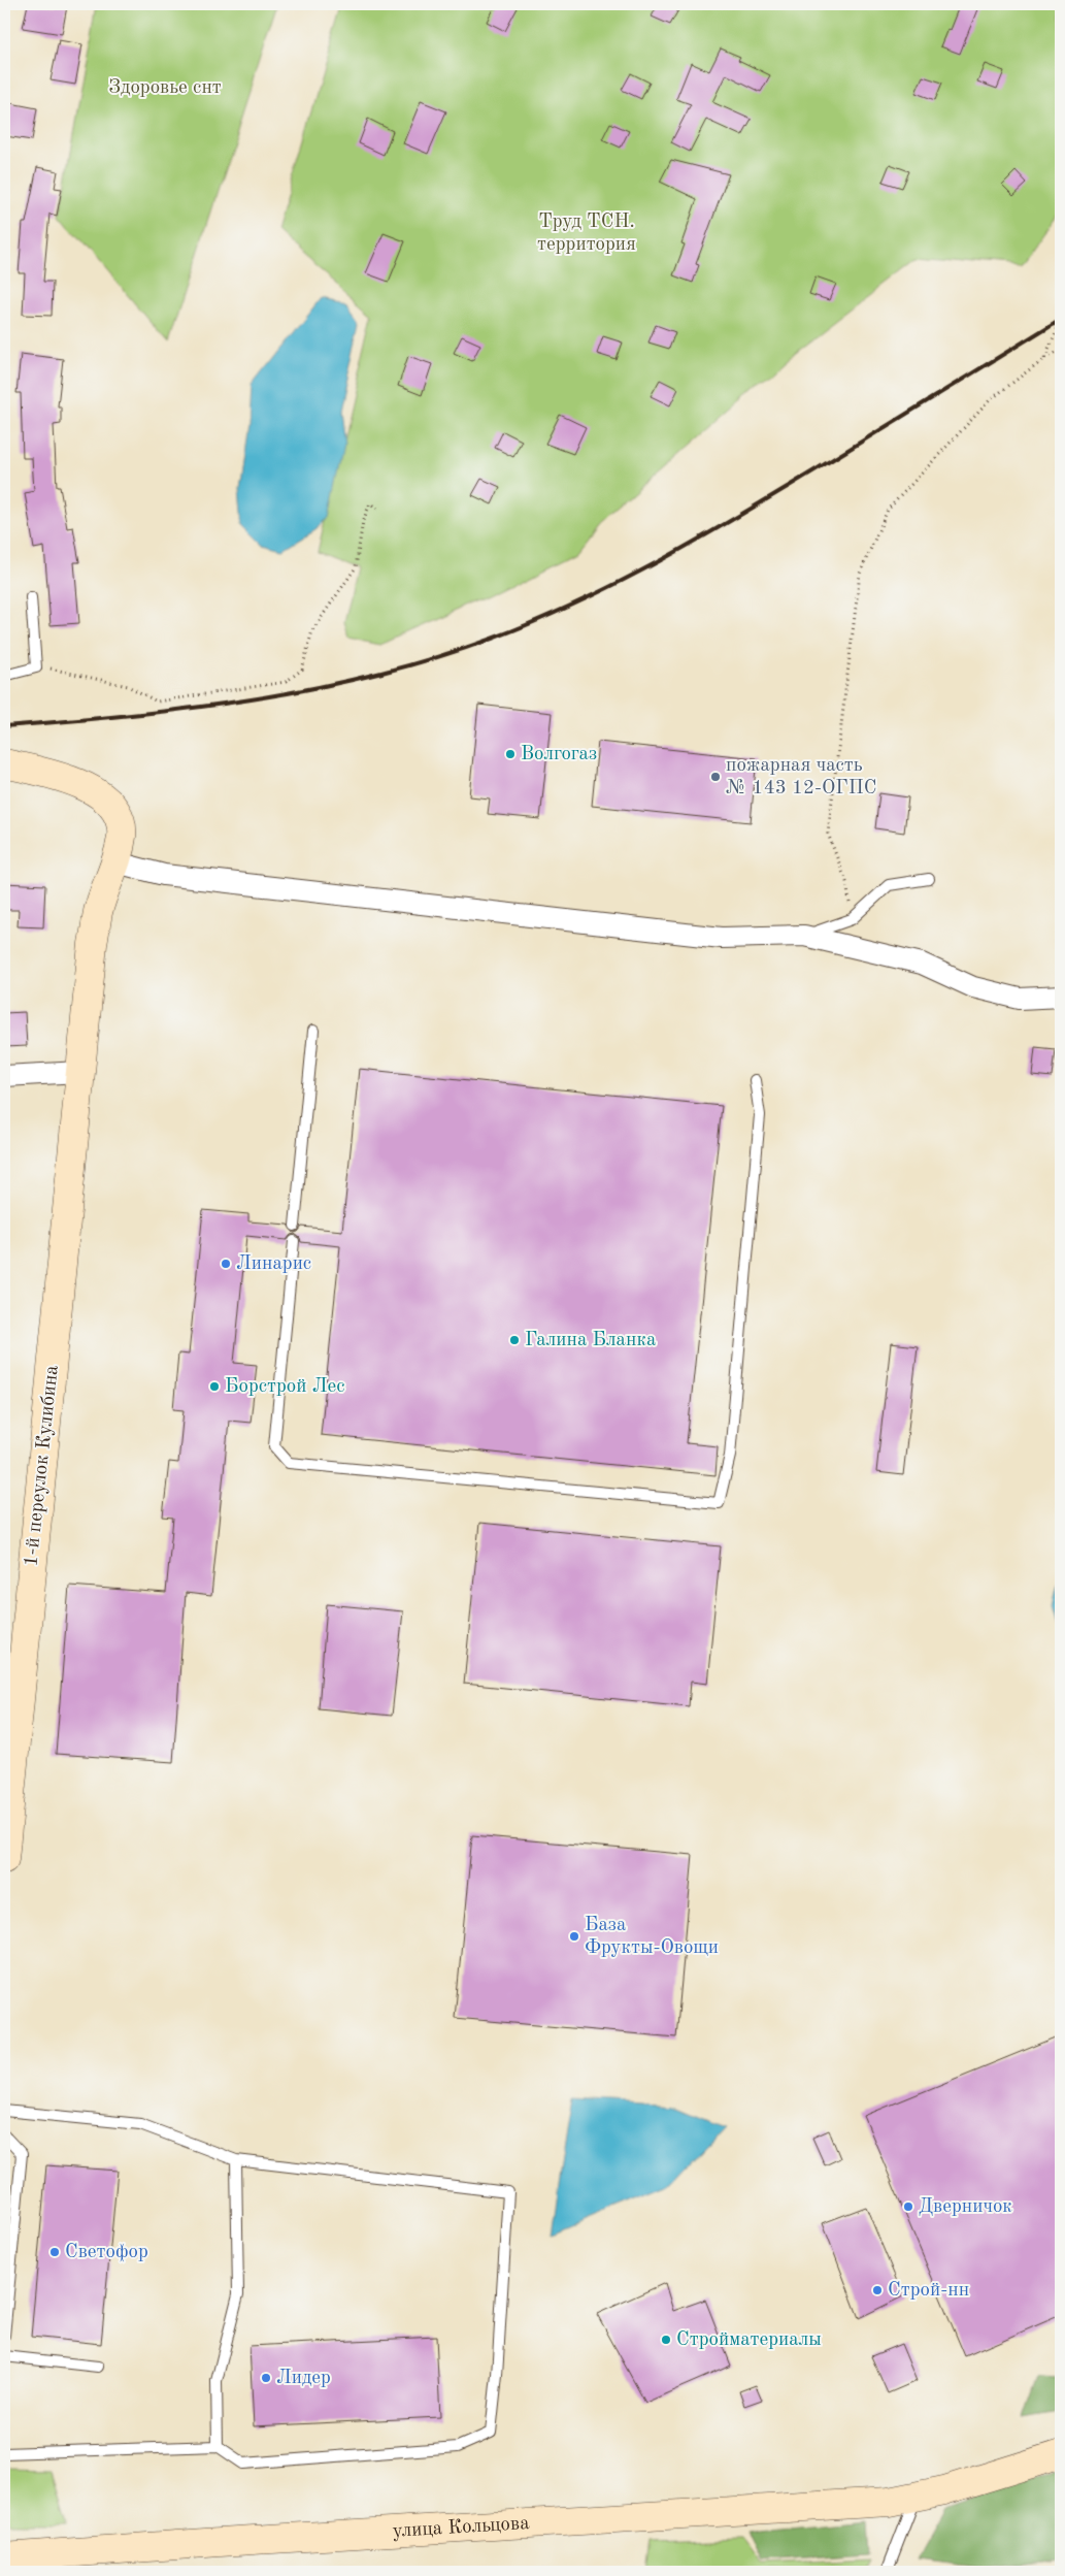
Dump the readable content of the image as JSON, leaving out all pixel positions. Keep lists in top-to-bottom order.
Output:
{
  "streets": {
    "street": ["1-й переулок Кулибина", "улица Кольцова"]
  },
  "parks": ["Здоровье снт", "Труд ТСН. территория"],
  "places": [
    "Волгогаз",
    "пожарная часть № 143 12-ОГПС",
    "Линарис",
    "Галина Бланка",
    "Борстрой Лес",
    "База Фрукты-Овощи",
    "Дверничок",
    "Светофор",
    "Строй-нн",
    "Стройматериалы",
    "Лидер"
  ]
}
